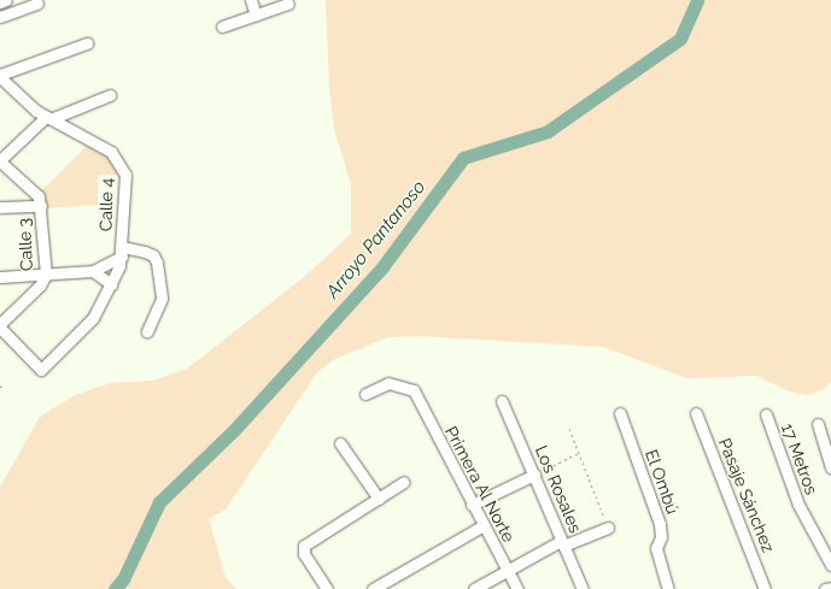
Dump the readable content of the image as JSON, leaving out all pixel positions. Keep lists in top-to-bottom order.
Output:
{
  "streets": {
    "street": [
      "Calle 4",
      "Calle 3",
      "17 Metros",
      "El Ombú",
      "Primera Al Norte",
      "Los Rosales",
      "Pasaje Sánchez"
    ]
  },
  "water": ["Arroyo Pantanoso"]
}
